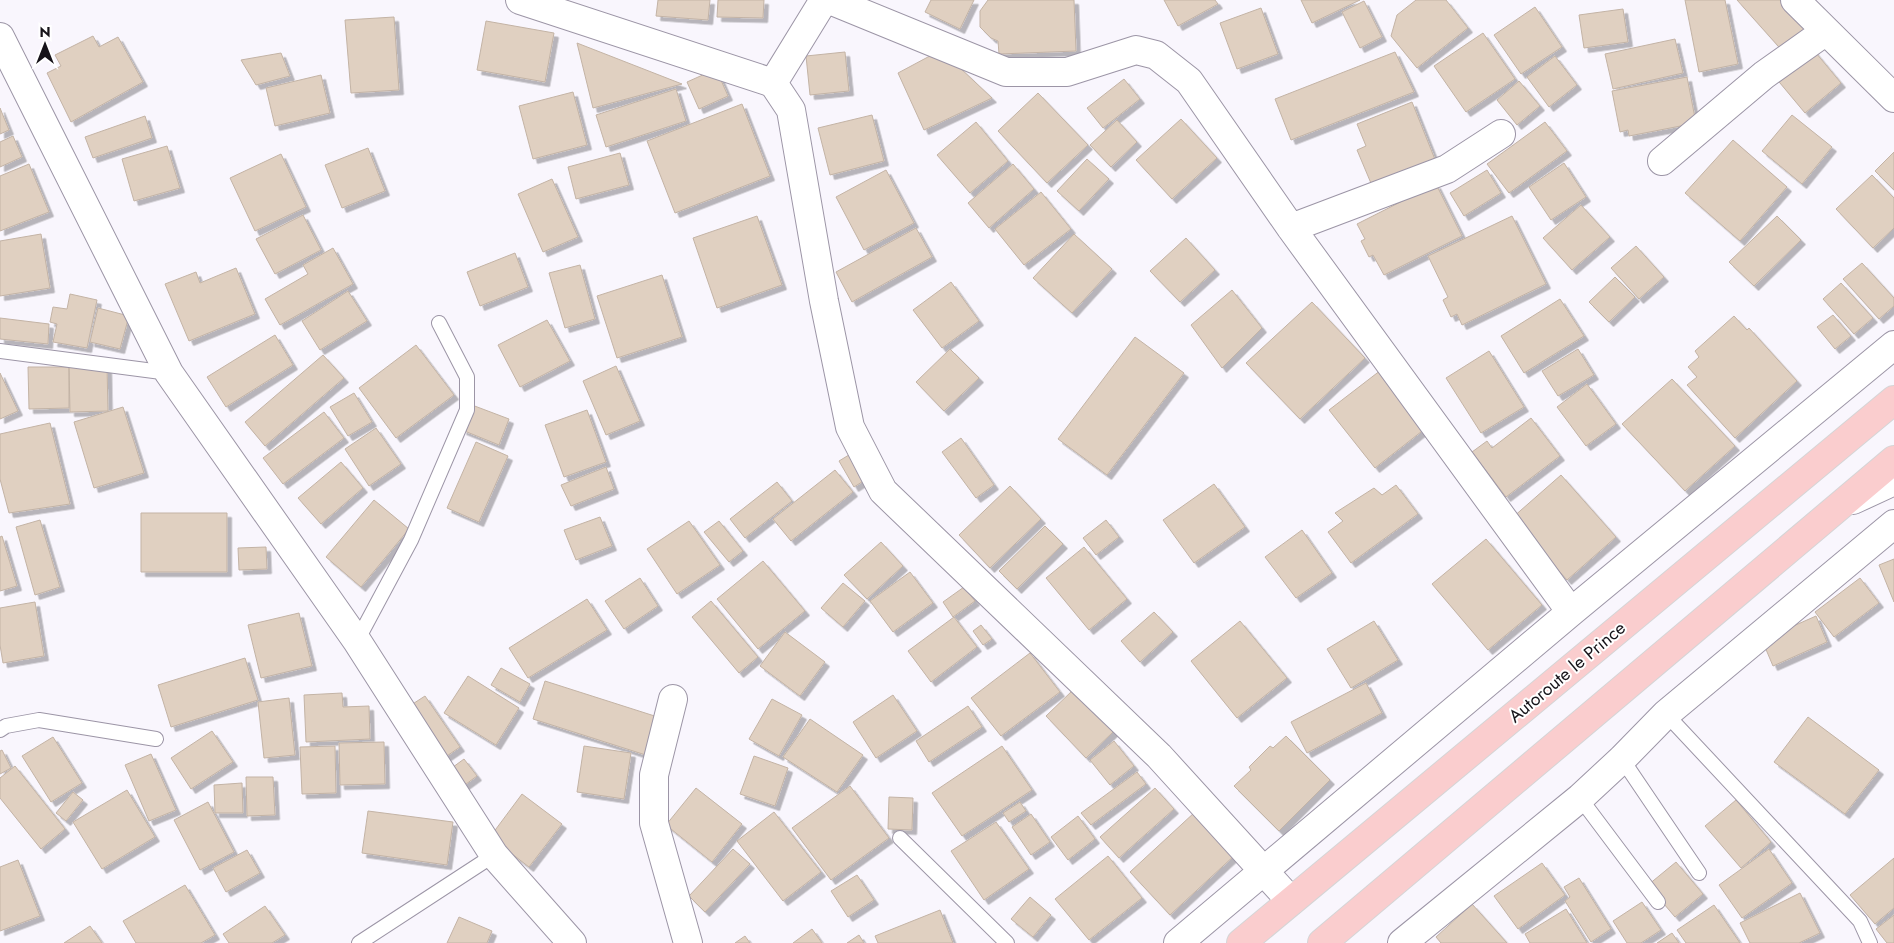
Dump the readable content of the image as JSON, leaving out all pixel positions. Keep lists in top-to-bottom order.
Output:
{
  "streets": {
    "main road": ["Autoroute le Prince"]
  },
  "north": "top"
}
